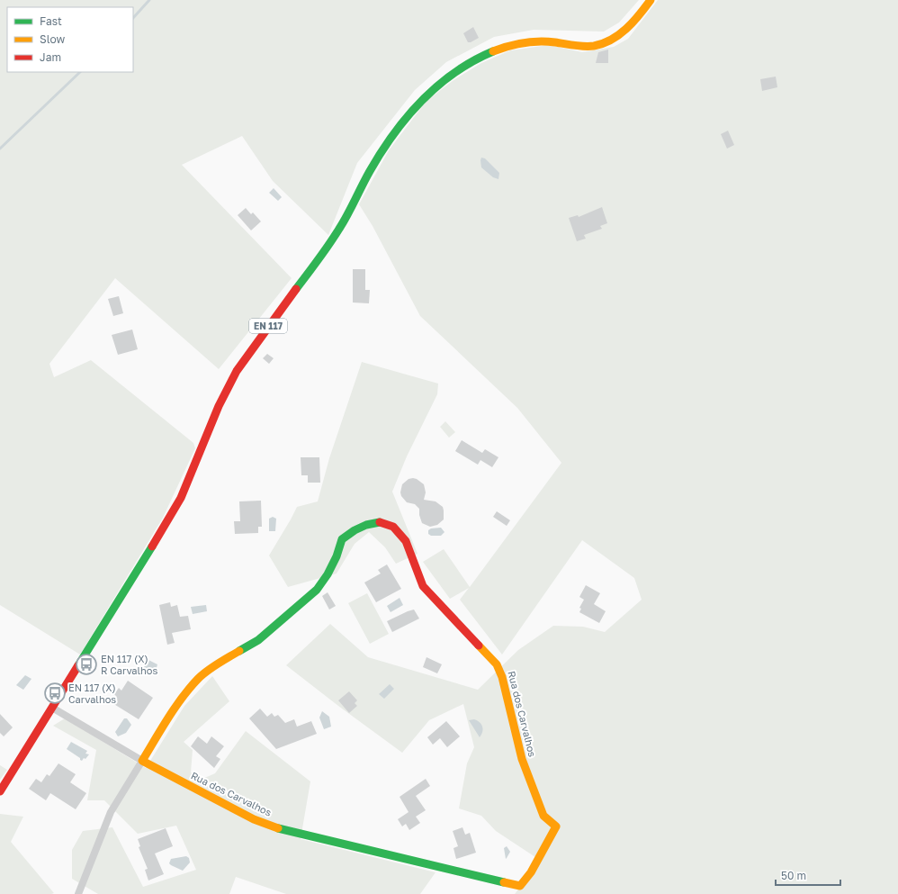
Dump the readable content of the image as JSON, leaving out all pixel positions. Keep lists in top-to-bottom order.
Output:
{
  "streets": {
    "street": ["EN 117", "Rua dos Carvalhos"]
  },
  "crossings": [
    ["EN 117", "Rua dos Carvalhos"]
  ],
  "places": {
    "bus stop": ["EN 117 (X) R Carvalhos", "EN 117 (X) Carvalhos"]
  },
  "legend": ["Fast", "Slow", "Jam"],
  "scale_bar": "50 m"
}
